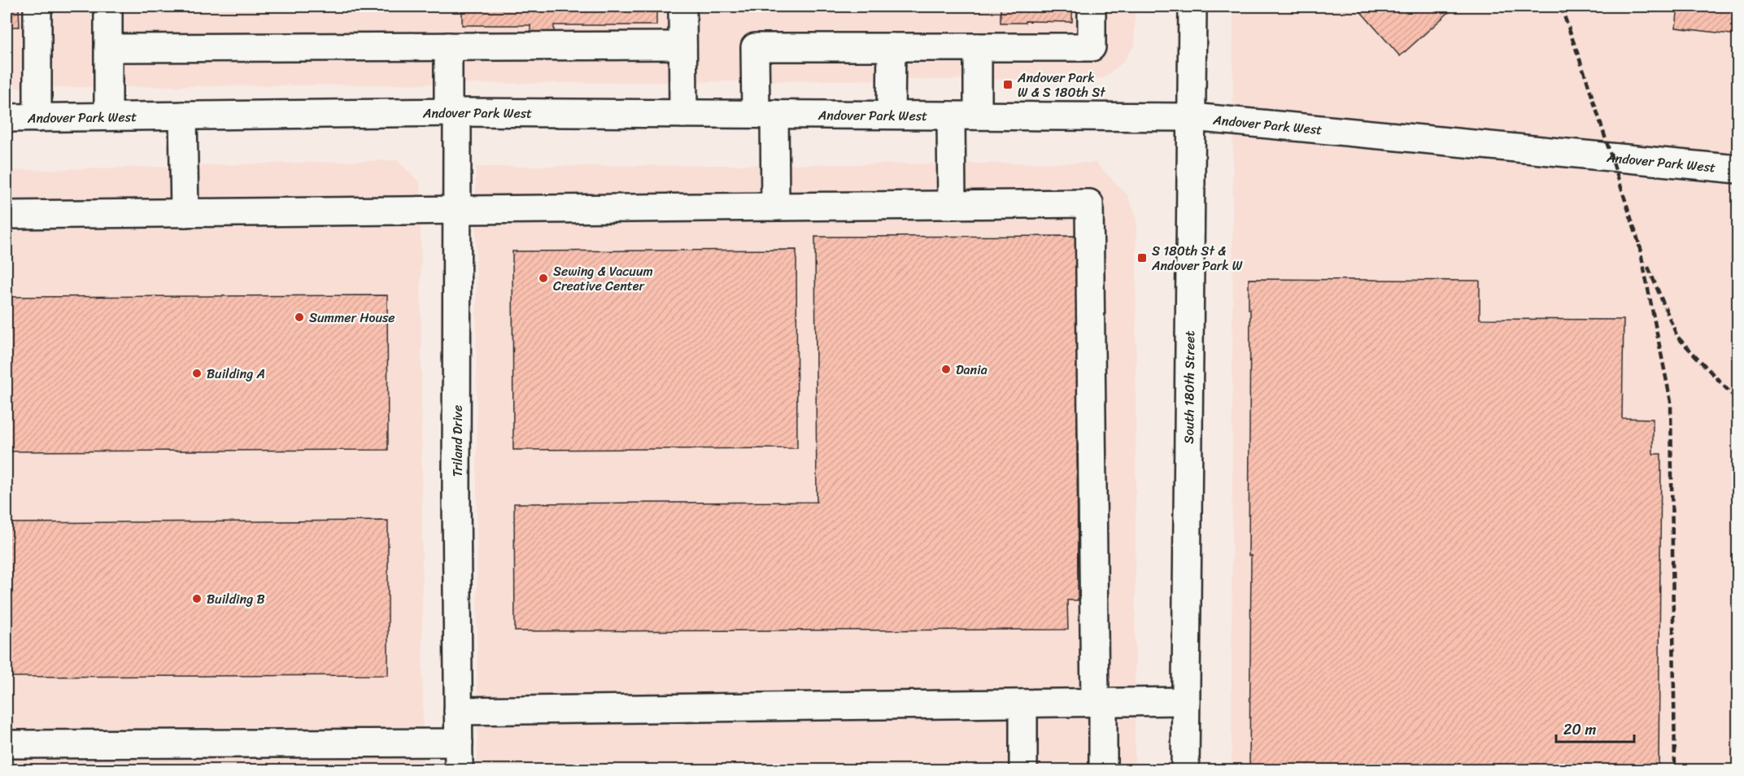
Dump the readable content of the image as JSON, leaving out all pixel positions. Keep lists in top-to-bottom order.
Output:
{
  "streets": {
    "street": ["Andover Park West", "South 180th Street", "Triland Drive"]
  },
  "crossings": [
    ["Andover Park West", "South 180th Street"],
    ["Andover Park West", "Triland Drive"]
  ],
  "places": {
    "transit": ["Andover Park W & S 180th St", "S 180th St & Andover Park W"],
    "other": [
      "Sewing & Vacuum Creative Center",
      "Summer House",
      "Dania",
      "Building A",
      "Building B"
    ]
  },
  "scale_bar": "20 m"
}
